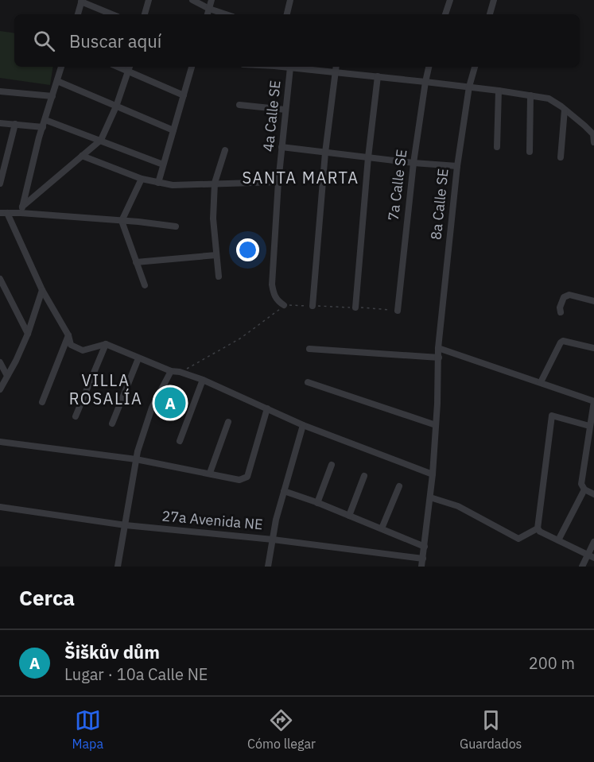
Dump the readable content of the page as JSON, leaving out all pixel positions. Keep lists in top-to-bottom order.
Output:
{
  "streets": {
    "street": [
      "4a Calle SE",
      "7a Calle SE",
      "8a Calle SE",
      "27a Avenida NE"
    ]
  },
  "crossings": [
    ["8a Calle SE", "27a Avenida NE"]
  ],
  "districts": ["SANTA MARTA", "VILLA ROSALÍA"],
  "page": {
    "search": "Buscar aquí",
    "pins": "A",
    "heading": "Cerca",
    "list": [
      {
        "mark": "A",
        "name": "Šiškův dům",
        "note": "Lugar · 10a Calle NE",
        "value": "200 m"
      }
    ],
    "nav": ["Mapa", "Cómo llegar", "Guardados"]
  }
}
